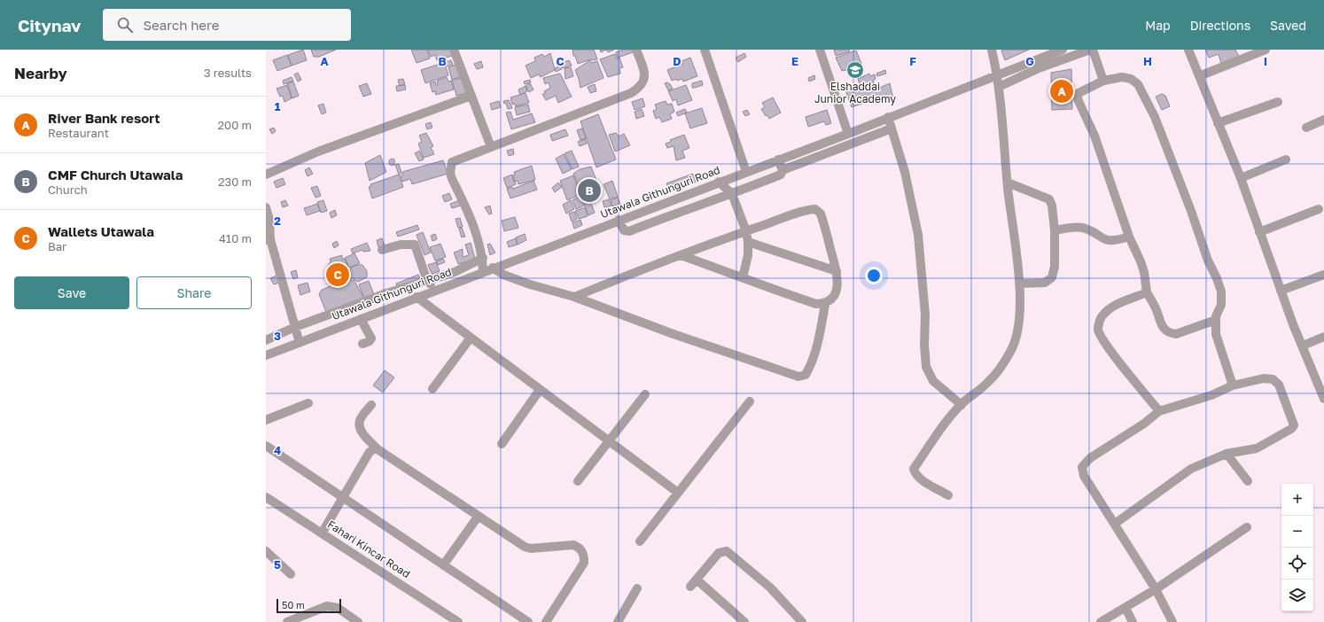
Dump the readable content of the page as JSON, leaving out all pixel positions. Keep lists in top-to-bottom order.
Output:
{
  "streets": {
    "street": ["Utawala Githunguri Road", "Fahari Kincar Road"]
  },
  "places": {
    "school or university": ["Elshaddai Junior Academy"]
  },
  "scale_bar": "50 m",
  "page": {
    "header": "Citynav",
    "search": "Search here",
    "nav": ["Map", "Directions", "Saved"],
    "heading": ["Nearby", "3 results"],
    "pins": ["A", "B", "C"],
    "list": [
      {
        "mark": "A",
        "name": "River Bank resort",
        "note": "Restaurant",
        "value": "200 m"
      },
      {
        "mark": "B",
        "name": "CMF Church Utawala",
        "note": "Church",
        "value": "230 m"
      },
      {
        "mark": "C",
        "name": "Wallets Utawala",
        "note": "Bar",
        "value": "410 m"
      }
    ],
    "buttons": ["Save", "Share"],
    "map_buttons": ["+", "−"],
    "scale": "50 m"
  },
  "grid": {
    "columns": [
      "A",
      "B",
      "C",
      "D",
      "E",
      "F",
      "G",
      "H",
      "I"
    ],
    "rows": [
      "1",
      "2",
      "3",
      "4",
      "5"
    ]
  }
}
